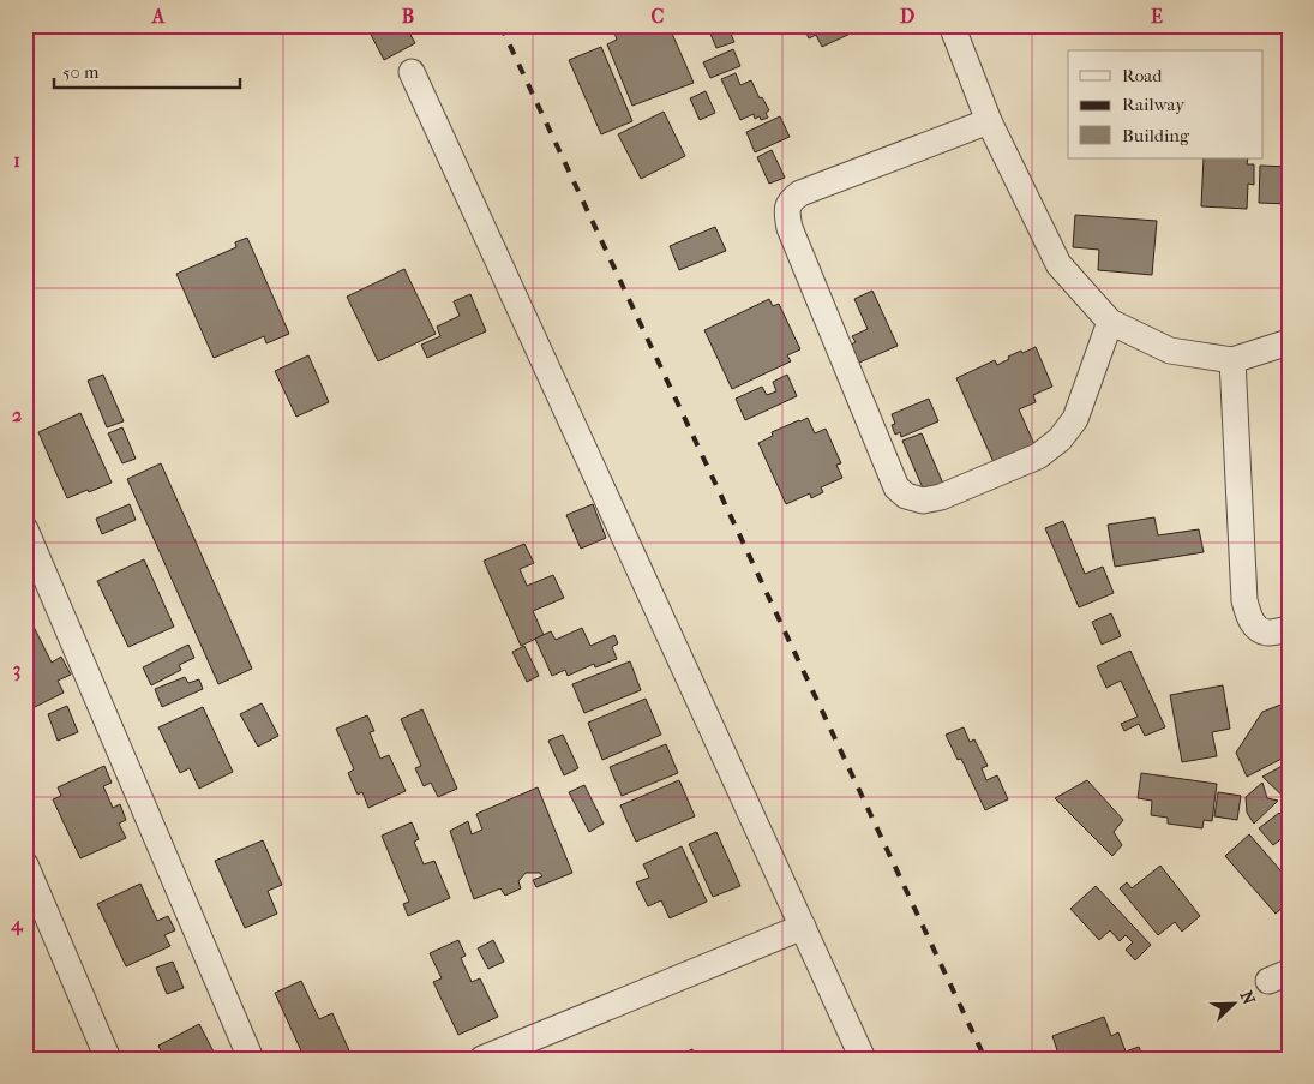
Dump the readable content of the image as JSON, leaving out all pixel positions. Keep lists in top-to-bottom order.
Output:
{
  "legend": ["Road", "Railway", "Building"],
  "scale_bar": "50 m",
  "north": "top right",
  "grid": {
    "columns": [
      "A",
      "B",
      "C",
      "D",
      "E"
    ],
    "rows": [
      "1",
      "2",
      "3",
      "4"
    ]
  }
}
